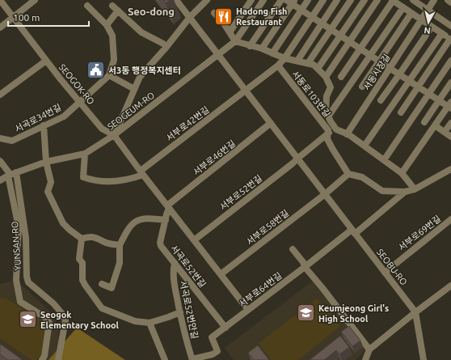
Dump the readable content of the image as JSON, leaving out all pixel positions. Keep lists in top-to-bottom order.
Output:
{
  "streets": {
    "street": [
      "서동시장길",
      "SEOGOK-RO",
      "서동로103번길",
      "SEOGEUM-RO",
      "서곡로34번길",
      "서부로42번길",
      "서부로46번길",
      "서부로52번길",
      "서부로58번길",
      "서부로69번길",
      "YUNSAN-RO",
      "서곡로52번길",
      "SEOBU-RO",
      "서부로64번길",
      "서곡로52번안길"
    ]
  },
  "crossings": [
    ["SEOGOK-RO", "SEOGEUM-RO"],
    ["SEOGOK-RO", "서곡로34번길"],
    ["SEOGOK-RO", "서부로42번길"],
    ["SEOGOK-RO", "서부로46번길"],
    ["SEOGOK-RO", "서부로52번길"],
    ["SEOGOK-RO", "서부로58번길"],
    ["SEOGOK-RO", "서곡로52번길"],
    ["SEOGOK-RO", "서부로64번길"],
    ["서동로103번길", "서부로42번길"],
    ["서동로103번길", "서부로52번길"],
    ["SEOGEUM-RO", "YUNSAN-RO"],
    ["SEOGEUM-RO", "SEOBU-RO"],
    ["서부로42번길", "SEOBU-RO"],
    ["서부로46번길", "서곡로52번길"],
    ["서부로46번길", "SEOBU-RO"],
    ["서부로52번길", "SEOBU-RO"],
    ["서부로58번길", "SEOBU-RO"],
    ["서부로69번길", "SEOBU-RO"],
    ["서곡로52번길", "서부로64번길"],
    ["서곡로52번길", "서곡로52번안길"],
    ["SEOBU-RO", "서부로64번길"],
    ["서부로64번길", "서곡로52번안길"]
  ],
  "districts": ["Seo-dong"],
  "places": {
    "restaurant": ["Hadong Fish Restaurant"],
    "public building": ["서3동 행정복지센터"],
    "school or university": ["Keumjeong Girl's High School", "Seogok Elementary School"]
  },
  "scale_bar": "100 m",
  "north": "bottom"
}
